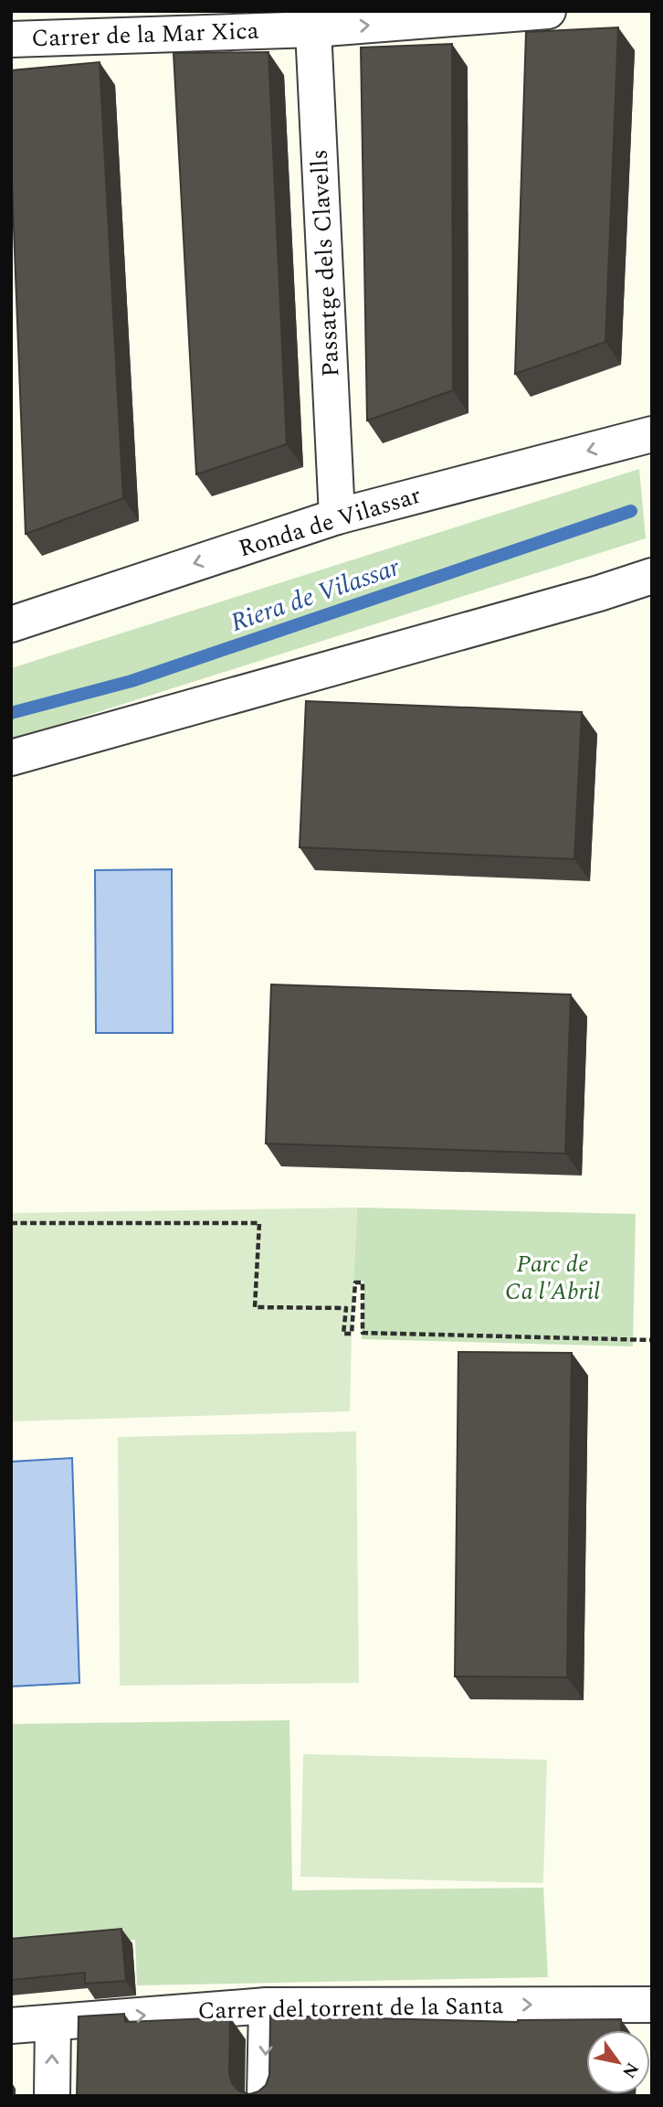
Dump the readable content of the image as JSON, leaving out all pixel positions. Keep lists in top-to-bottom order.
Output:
{
  "streets": {
    "street": [
      "Carrer de la Mar Xica",
      "Passatge dels Clavells",
      "Ronda de Vilassar",
      "Carrer del torrent de la Santa"
    ]
  },
  "crossings": [
    ["Carrer de la Mar Xica", "Passatge dels Clavells"],
    ["Passatge dels Clavells", "Ronda de Vilassar"]
  ],
  "one_way": ["Carrer de la Mar Xica", "Carrer del torrent de la Santa"],
  "water": ["Riera de Vilassar"],
  "parks": ["Parc de Ca l'Abril"],
  "north": "bottom right"
}
